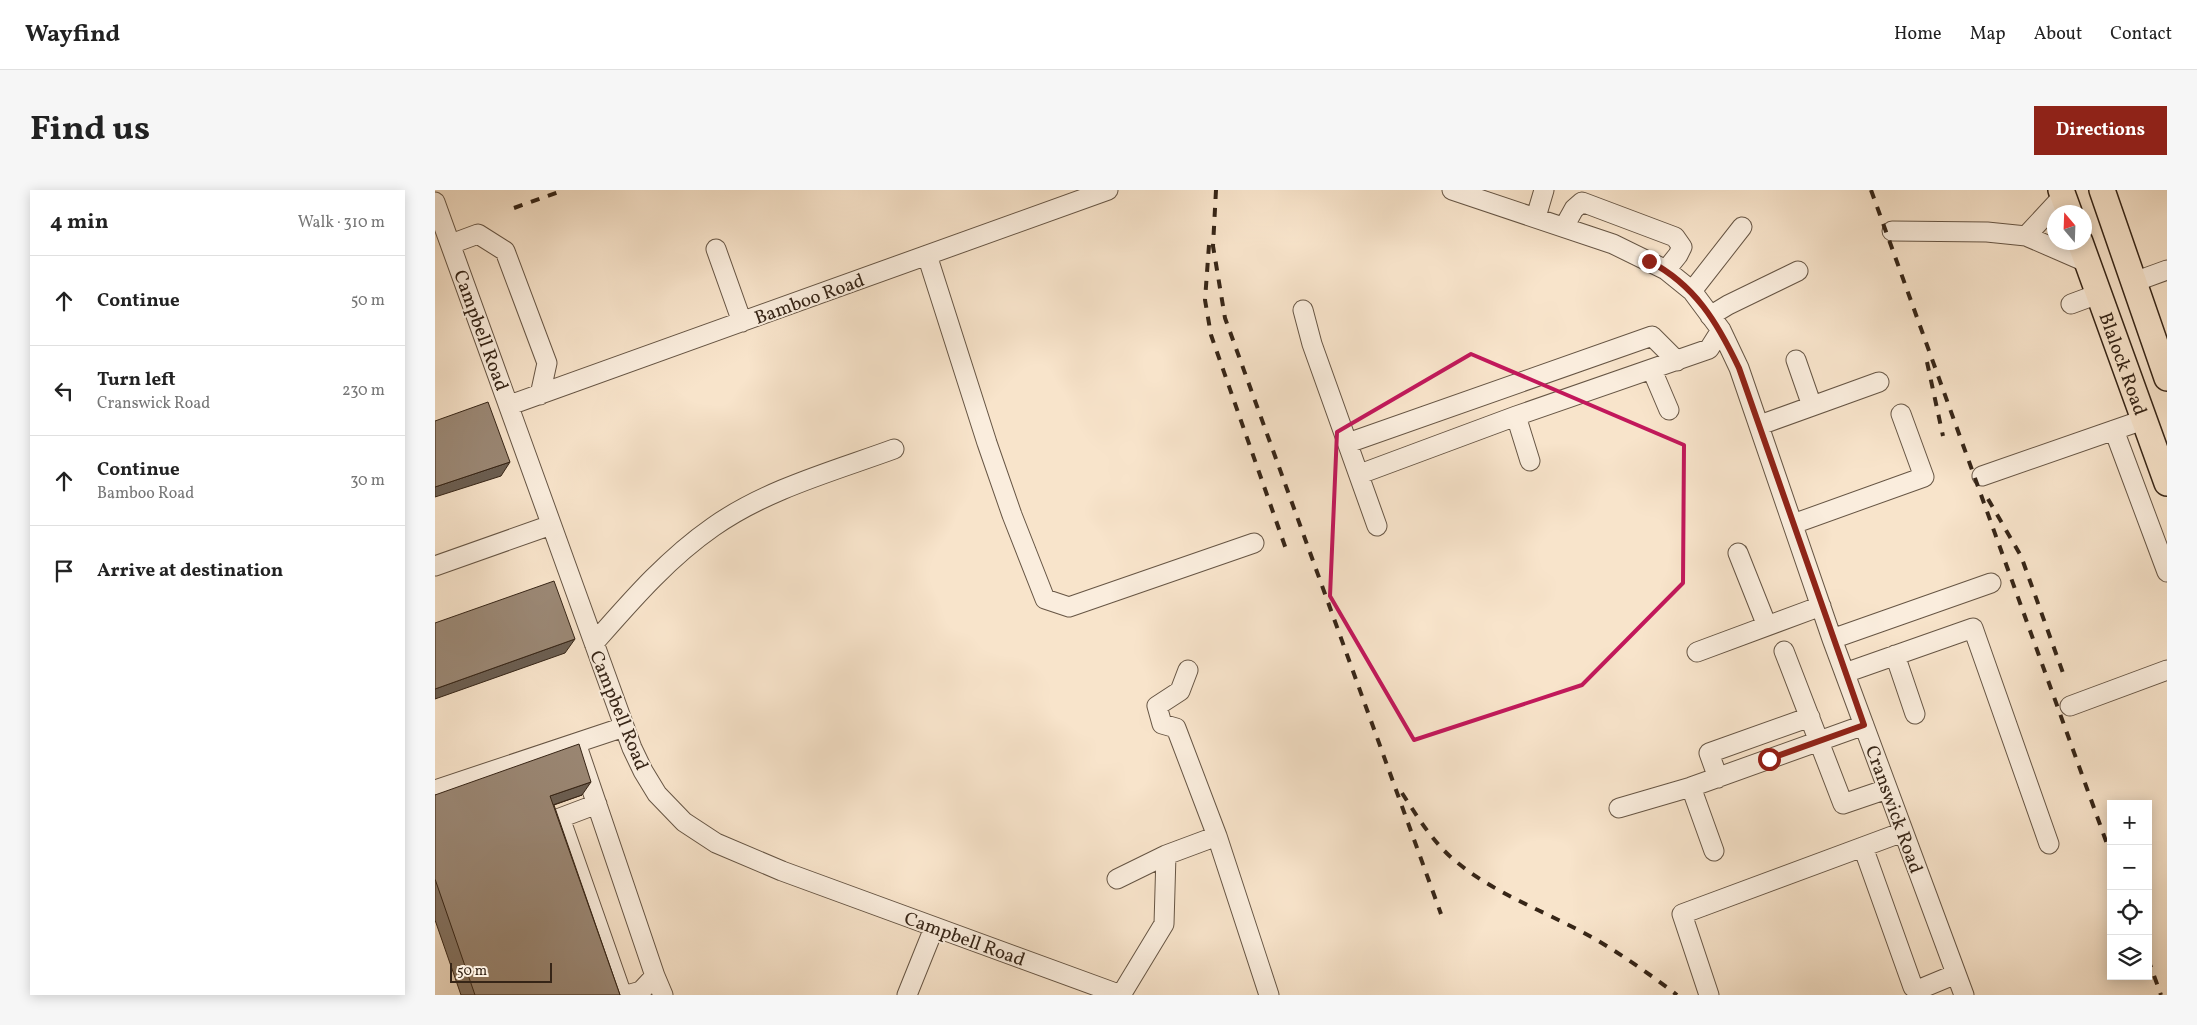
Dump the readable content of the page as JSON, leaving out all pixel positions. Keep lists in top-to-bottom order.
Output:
{
  "streets": {
    "main road": ["Blalock Road"],
    "street": ["Bamboo Road", "Campbell Road", "Cranswick Road"]
  },
  "crossings": [
    ["Bamboo Road", "Campbell Road"]
  ],
  "scale_bar": "50 m",
  "north": "top",
  "page": {
    "header": "Wayfind",
    "nav": [
      "Home",
      "Map",
      "About",
      "Contact"
    ],
    "title": "Find us",
    "buttons": "Directions",
    "heading": ["4 min", "Walk · 310 m"],
    "list": [
      ["Continue", "50 m"],
      ["Turn left", "Cranswick Road", "230 m"],
      ["Continue", "Bamboo Road", "30 m"],
      "Arrive at destination"
    ],
    "map_buttons": ["+", "−"],
    "scale": "50 m"
  }
}
